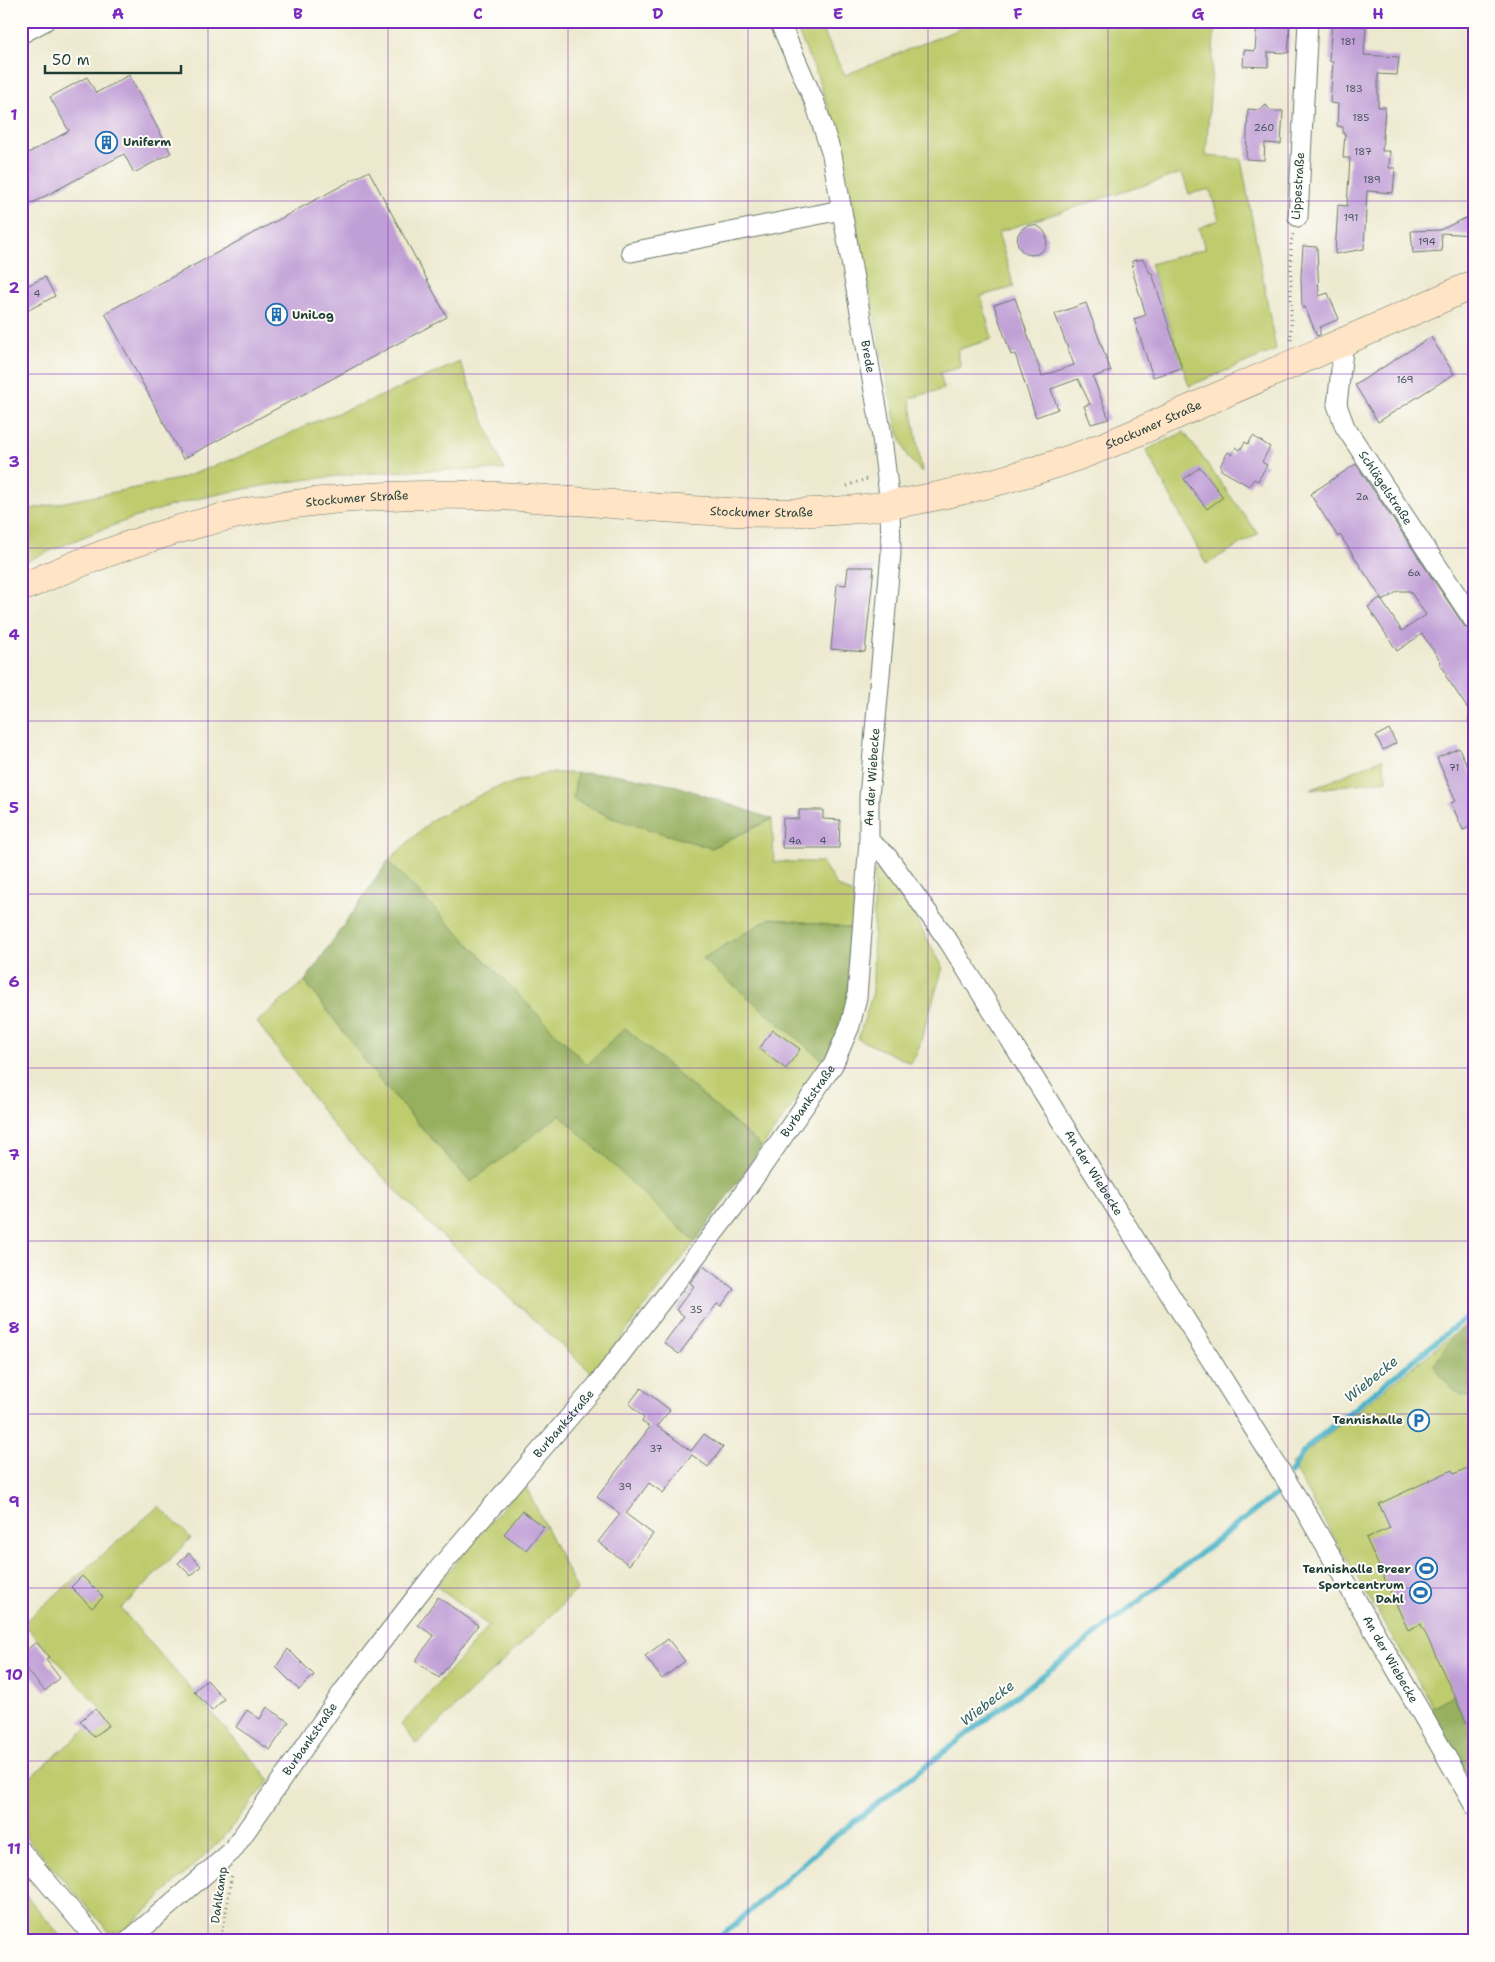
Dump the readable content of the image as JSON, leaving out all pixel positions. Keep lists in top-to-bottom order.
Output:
{
  "streets": {
    "main road": ["Stockumer Straße"],
    "street": [
      "Lippestraße",
      "Brede",
      "Schlägelstraße",
      "An der Wiebecke",
      "Burbankstraße"
    ],
    "path": ["Dahlkamp"]
  },
  "crossings": [
    ["Brede", "Stockumer Straße"],
    ["Brede", "An der Wiebecke"],
    ["Stockumer Straße", "Schlägelstraße"],
    ["Stockumer Straße", "An der Wiebecke"],
    ["An der Wiebecke", "Burbankstraße"],
    ["Burbankstraße", "Dahlkamp"]
  ],
  "water": ["Wiebecke"],
  "places": {
    "building": ["Uniferm", "UniLog"],
    "parking": ["Tennishalle"],
    "sports": ["Tennishalle Breer", "Sportcentrum Dahl"]
  },
  "house_numbers": [
    "181",
    "183",
    "185",
    "260",
    "187",
    "189",
    "191",
    "194",
    "4",
    "169",
    "2a",
    "6a",
    "71",
    "4a",
    "4",
    "35",
    "37",
    "39"
  ],
  "scale_bar": "50 m",
  "grid": {
    "columns": [
      "A",
      "B",
      "C",
      "D",
      "E",
      "F",
      "G",
      "H"
    ],
    "rows": [
      "1",
      "2",
      "3",
      "4",
      "5",
      "6",
      "7",
      "8",
      "9",
      "10",
      "11"
    ]
  }
}
